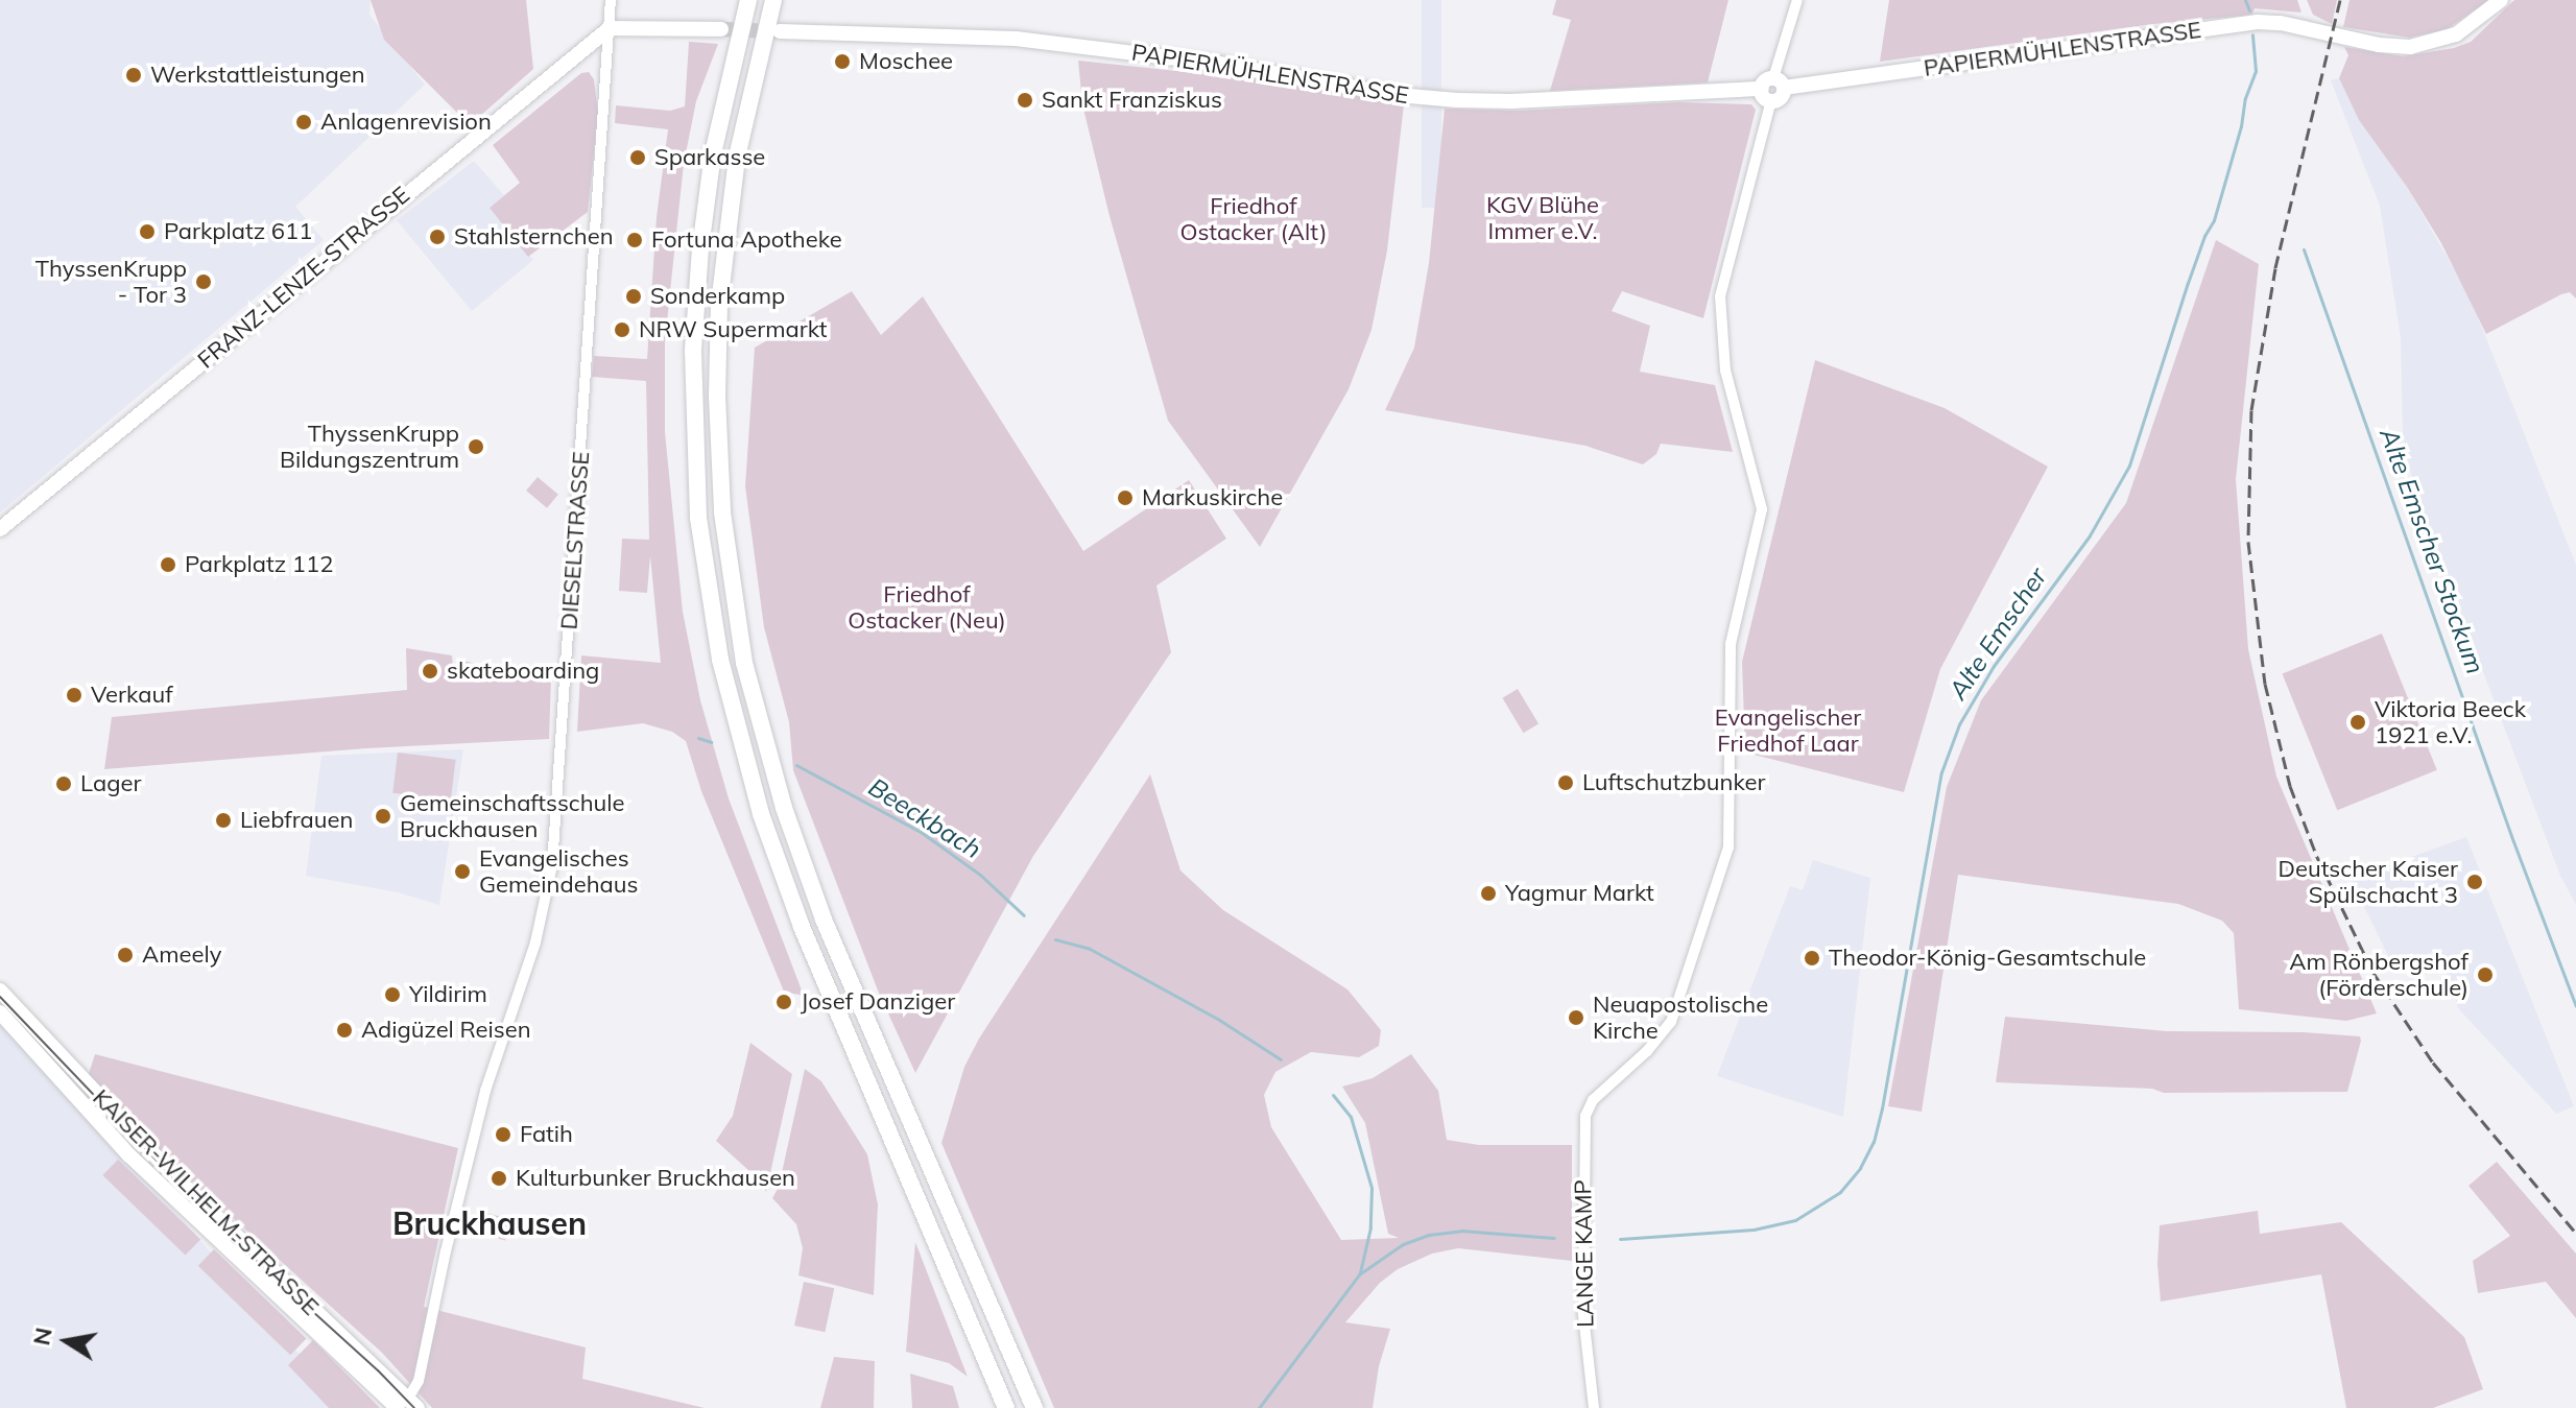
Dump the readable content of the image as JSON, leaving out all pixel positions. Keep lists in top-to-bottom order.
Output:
{
  "streets": {
    "main road": ["PAPIERMÜHLENSTRASSE", "FRANZ-LENZE-STRASSE", "KAISER-WILHELM-STRASSE"],
    "street": ["DIESELSTRASSE", "LANGE KAMP"]
  },
  "crossings": [
    ["PAPIERMÜHLENSTRASSE", "LANGE KAMP"],
    ["FRANZ-LENZE-STRASSE", "DIESELSTRASSE"],
    ["DIESELSTRASSE", "KAISER-WILHELM-STRASSE"]
  ],
  "districts": ["Bruckhausen"],
  "water": ["Alte Emscher Stockum", "Alte Emscher", "Beeckbach"],
  "parks": [
    "KGV Blühe Immer e.V.",
    "Friedhof Ostacker (Alt)",
    "Friedhof Ostacker (Neu)",
    "Evangelischer Friedhof Laar"
  ],
  "places": [
    "Moschee",
    "Werkstattleistungen",
    "Sankt Franziskus",
    "Anlagenrevision",
    "Sparkasse",
    "Parkplatz 611",
    "Stahlsternchen",
    "Fortuna Apotheke",
    "ThyssenKrupp - Tor 3",
    "Sonderkamp",
    "NRW Supermarkt",
    "ThyssenKrupp Bildungszentrum",
    "Markuskirche",
    "Parkplatz 112",
    "skateboarding",
    "Verkauf",
    "Viktoria Beeck 1921 e.V.",
    "Luftschutzbunker",
    "Lager",
    "Gemeinschaftsschule Bruckhausen",
    "Liebfrauen",
    "Evangelisches Gemeindehaus",
    "Deutscher Kaiser Spülschacht 3",
    "Yagmur Markt",
    "Ameely",
    "Theodor-König-Gesamtschule",
    "Am Rönbergshof (Förderschule)",
    "Yildirim",
    "Josef Danziger",
    "Neuapostolische Kirche",
    "Adigüzel Reisen",
    "Fatih",
    "Kulturbunker Bruckhausen"
  ],
  "north": "left"
}
